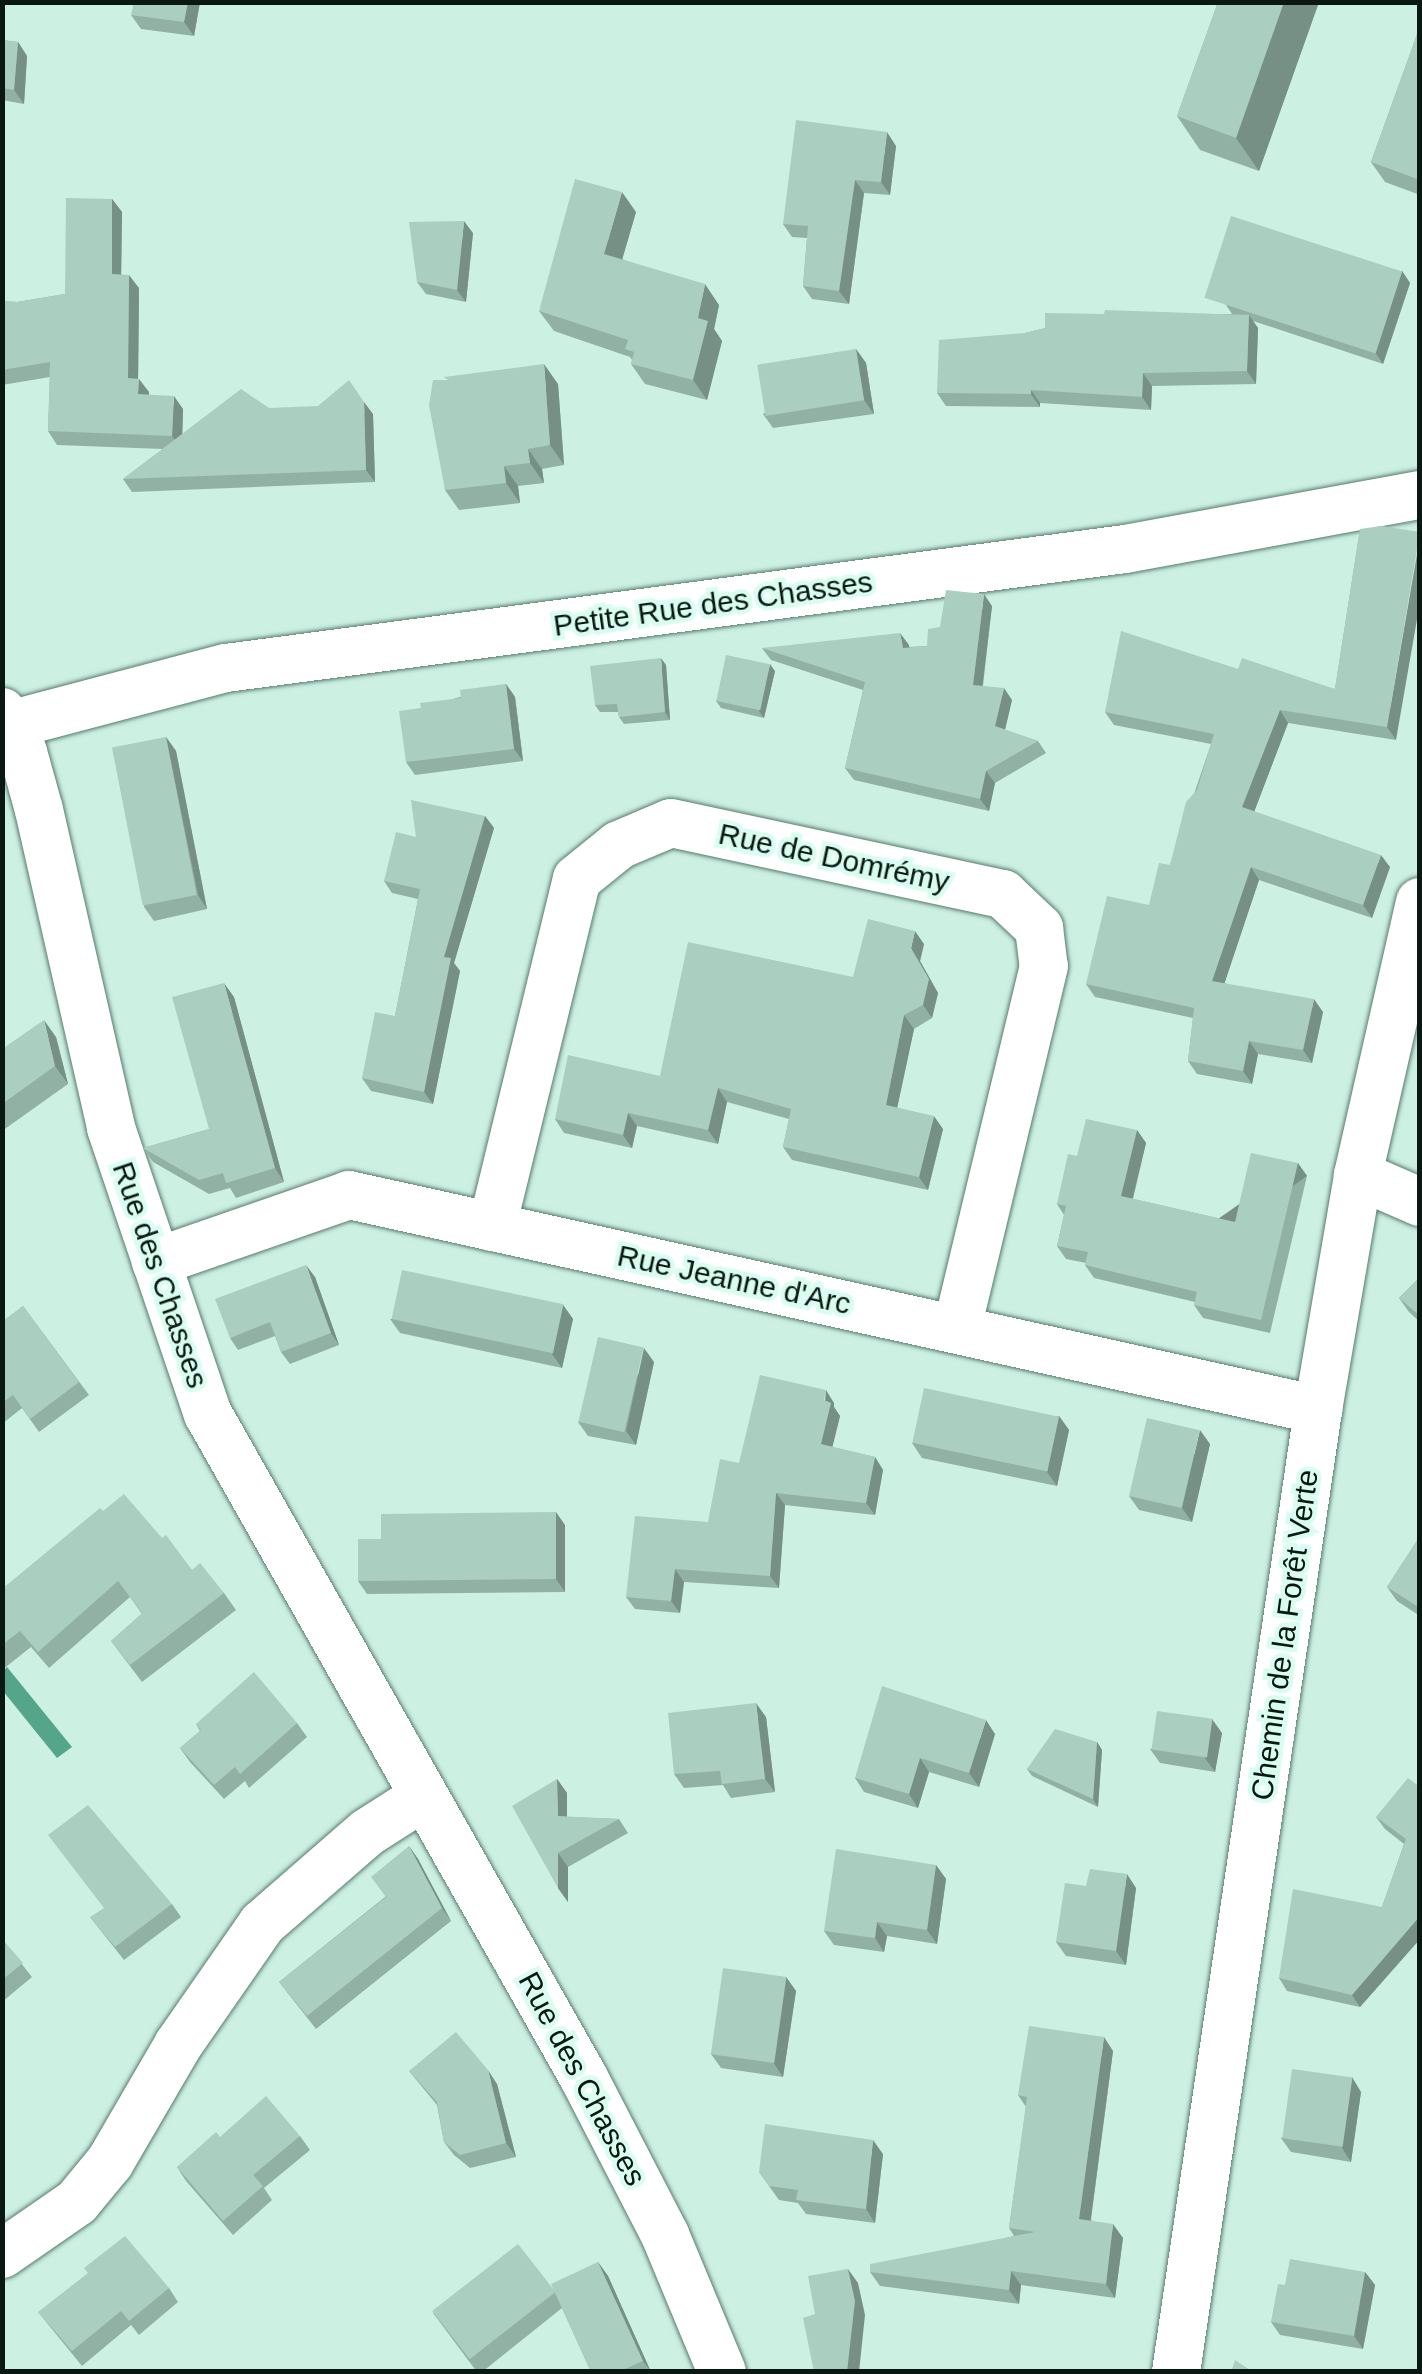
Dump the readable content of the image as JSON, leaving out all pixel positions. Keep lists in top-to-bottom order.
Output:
{
  "streets": {
    "street": [
      "Petite Rue des Chasses",
      "Rue de Domrémy",
      "Rue des Chasses",
      "Rue Jeanne d'Arc",
      "Chemin de la Forêt Verte"
    ]
  },
  "crossings": [
    ["Petite Rue des Chasses", "Rue des Chasses"],
    ["Rue de Domrémy", "Rue Jeanne d'Arc"],
    ["Rue des Chasses", "Rue Jeanne d'Arc"],
    ["Rue Jeanne d'Arc", "Chemin de la Forêt Verte"]
  ]
}
